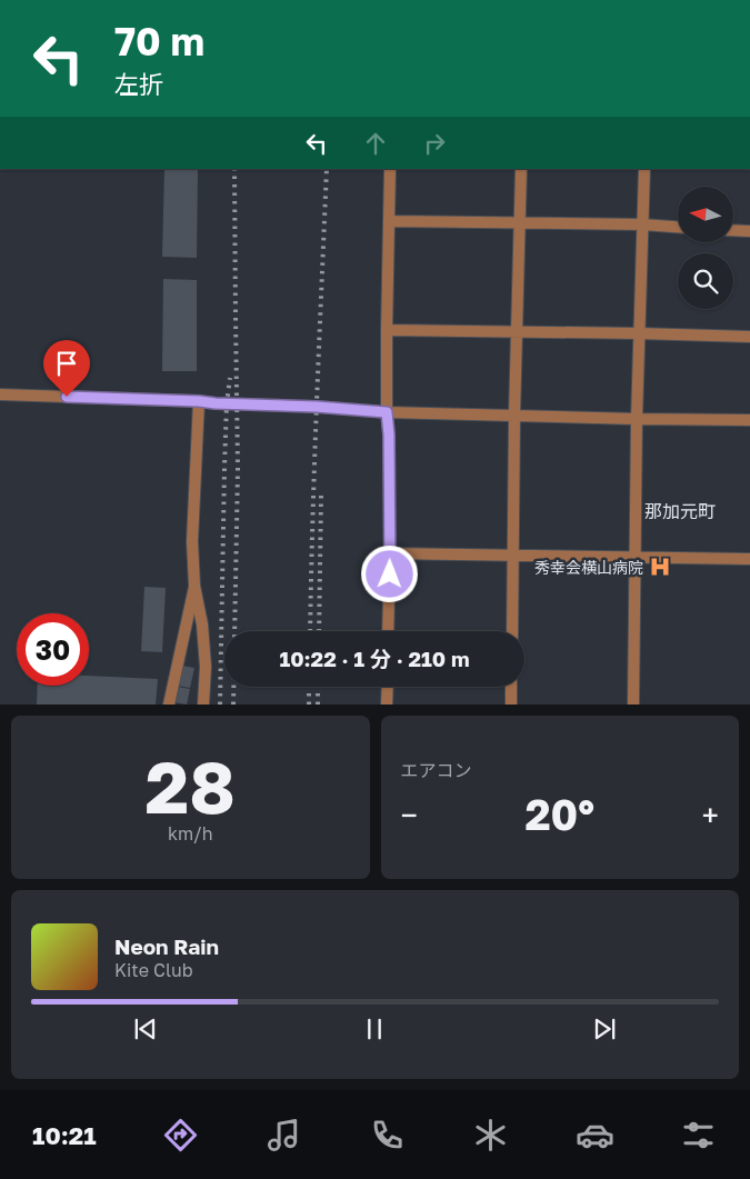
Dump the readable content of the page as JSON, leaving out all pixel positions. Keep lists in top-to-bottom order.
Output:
{
  "districts": ["那加元町"],
  "places": {
    "hospital": ["秀幸会横山病院"]
  },
  "north": "left",
  "page": {
    "turn": ["70 m", "左折"],
    "limit": "30",
    "trip": "10:22 · 1 分 · 210 m",
    "tile": [
      ["28", "km/h"],
      "エアコン"
    ],
    "heat": ["−", "20°", "+"],
    "song": ["Neon Rain", "Kite Club"],
    "tabs": "10:21"
  }
}
